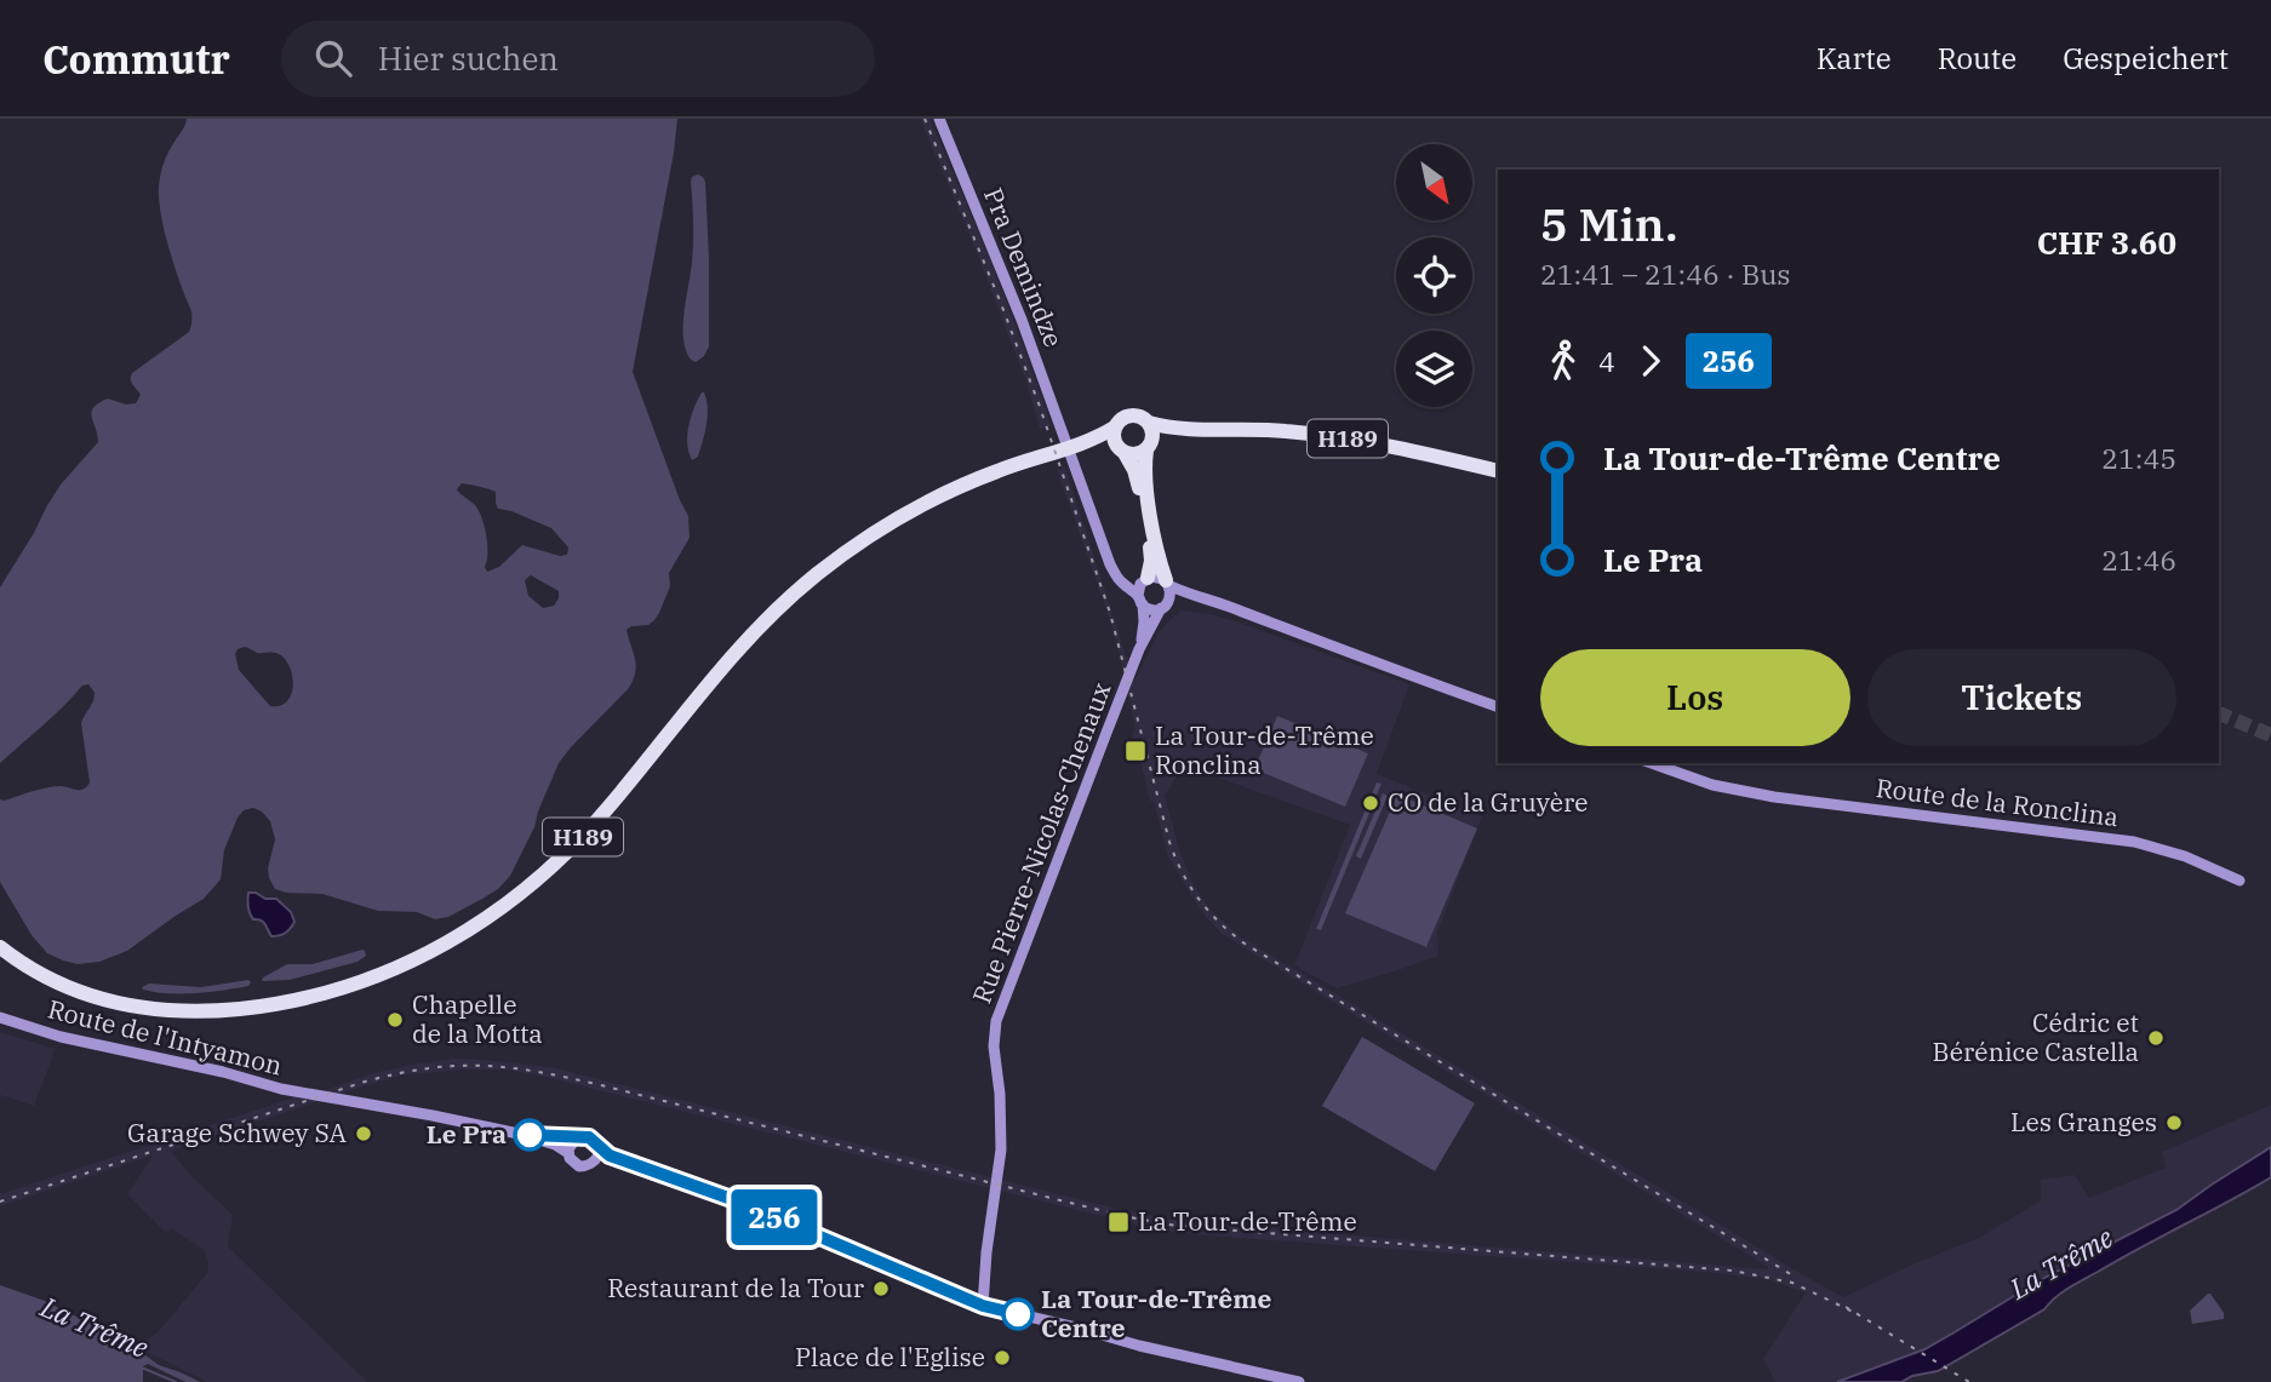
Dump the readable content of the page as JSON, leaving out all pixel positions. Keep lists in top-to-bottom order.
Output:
{
  "streets": {
    "highway": ["H189"],
    "street": [
      "Pra Demindze",
      "Route de la Ronclina",
      "Rue Pierre-Nicolas-Chenaux",
      "Route de l'Intyamon"
    ]
  },
  "water": ["La Trême"],
  "places": {
    "transit": ["La Tour-de-Trême Ronclina", "La Tour-de-Trême"],
    "other": [
      "CO de la Gruyère",
      "Chapelle de la Motta",
      "Cédric et Bérénice Castella",
      "Les Granges",
      "Garage Schwey SA",
      "Le Pra",
      "Restaurant de la Tour",
      "La Tour-de-Trême Centre",
      "Place de l'Eglise"
    ]
  },
  "lines": ["bus line 256"],
  "north": "bottom right",
  "page": {
    "header": "Commutr",
    "search": "Hier suchen",
    "nav": ["Karte", "Route", "Gespeichert"],
    "on_map": "256",
    "heading": ["5 Min.", "21:41 – 21:46 · Bus", "CHF 3.60"],
    "legs": ["4", "256"],
    "list": [
      {
        "name": "La Tour-de-Trême Centre",
        "value": "21:45"
      },
      {
        "name": "Le Pra",
        "value": "21:46"
      }
    ],
    "buttons": ["Los", "Tickets"]
  }
}
